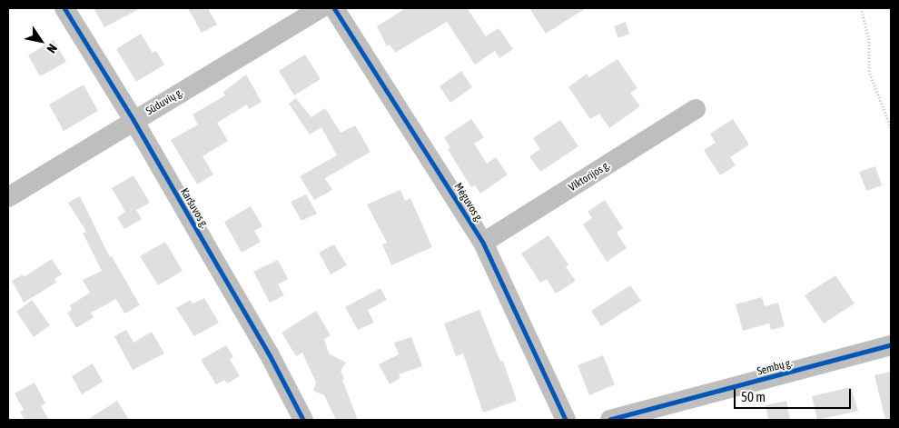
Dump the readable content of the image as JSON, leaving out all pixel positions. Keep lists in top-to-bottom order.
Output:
{
  "streets": {
    "street": [
      "Sūduvių g.",
      "Viktorijos g.",
      "Mėguvos g.",
      "Karšuvos g.",
      "Sembų g."
    ]
  },
  "crossings": [
    ["Sūduvių g.", "Karšuvos g."],
    ["Viktorijos g.", "Mėguvos g."]
  ],
  "scale_bar": "50 m",
  "north": "bottom right"
}
